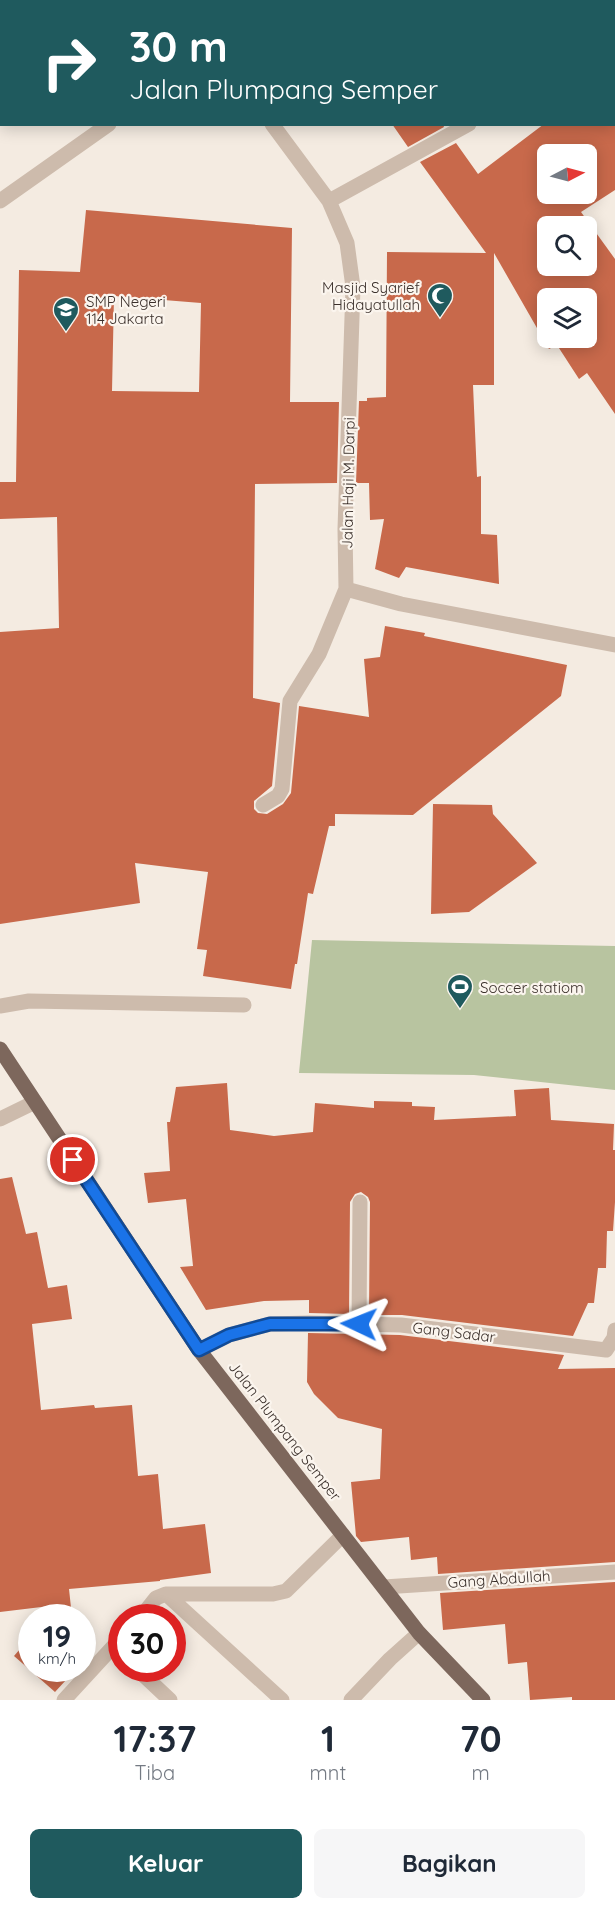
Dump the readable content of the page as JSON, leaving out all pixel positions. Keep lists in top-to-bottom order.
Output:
{
  "streets": {
    "main road": ["Jalan Plumpang Semper"],
    "street": ["Jalan Haji M. Darpi", "Gang Sadar", "Gang Abdullah"]
  },
  "crossings": [
    ["Gang Sadar", "Jalan Plumpang Semper"],
    ["Jalan Plumpang Semper", "Gang Abdullah"]
  ],
  "places": {
    "mosque": ["Masjid Syarief Hidayatullah"],
    "school or university": ["SMP Negeri 114 Jakarta"],
    "sports": ["Soccer statiom"]
  },
  "north": "right",
  "page": {
    "turn": ["30 m", "Jalan Plumpang Semper"],
    "speed": "19 km/h",
    "limit": "30",
    "eta": [
      "17:37",
      "Tiba",
      "1",
      "mnt",
      "70",
      "m"
    ],
    "buttons": ["Keluar", "Bagikan"]
  }
}
